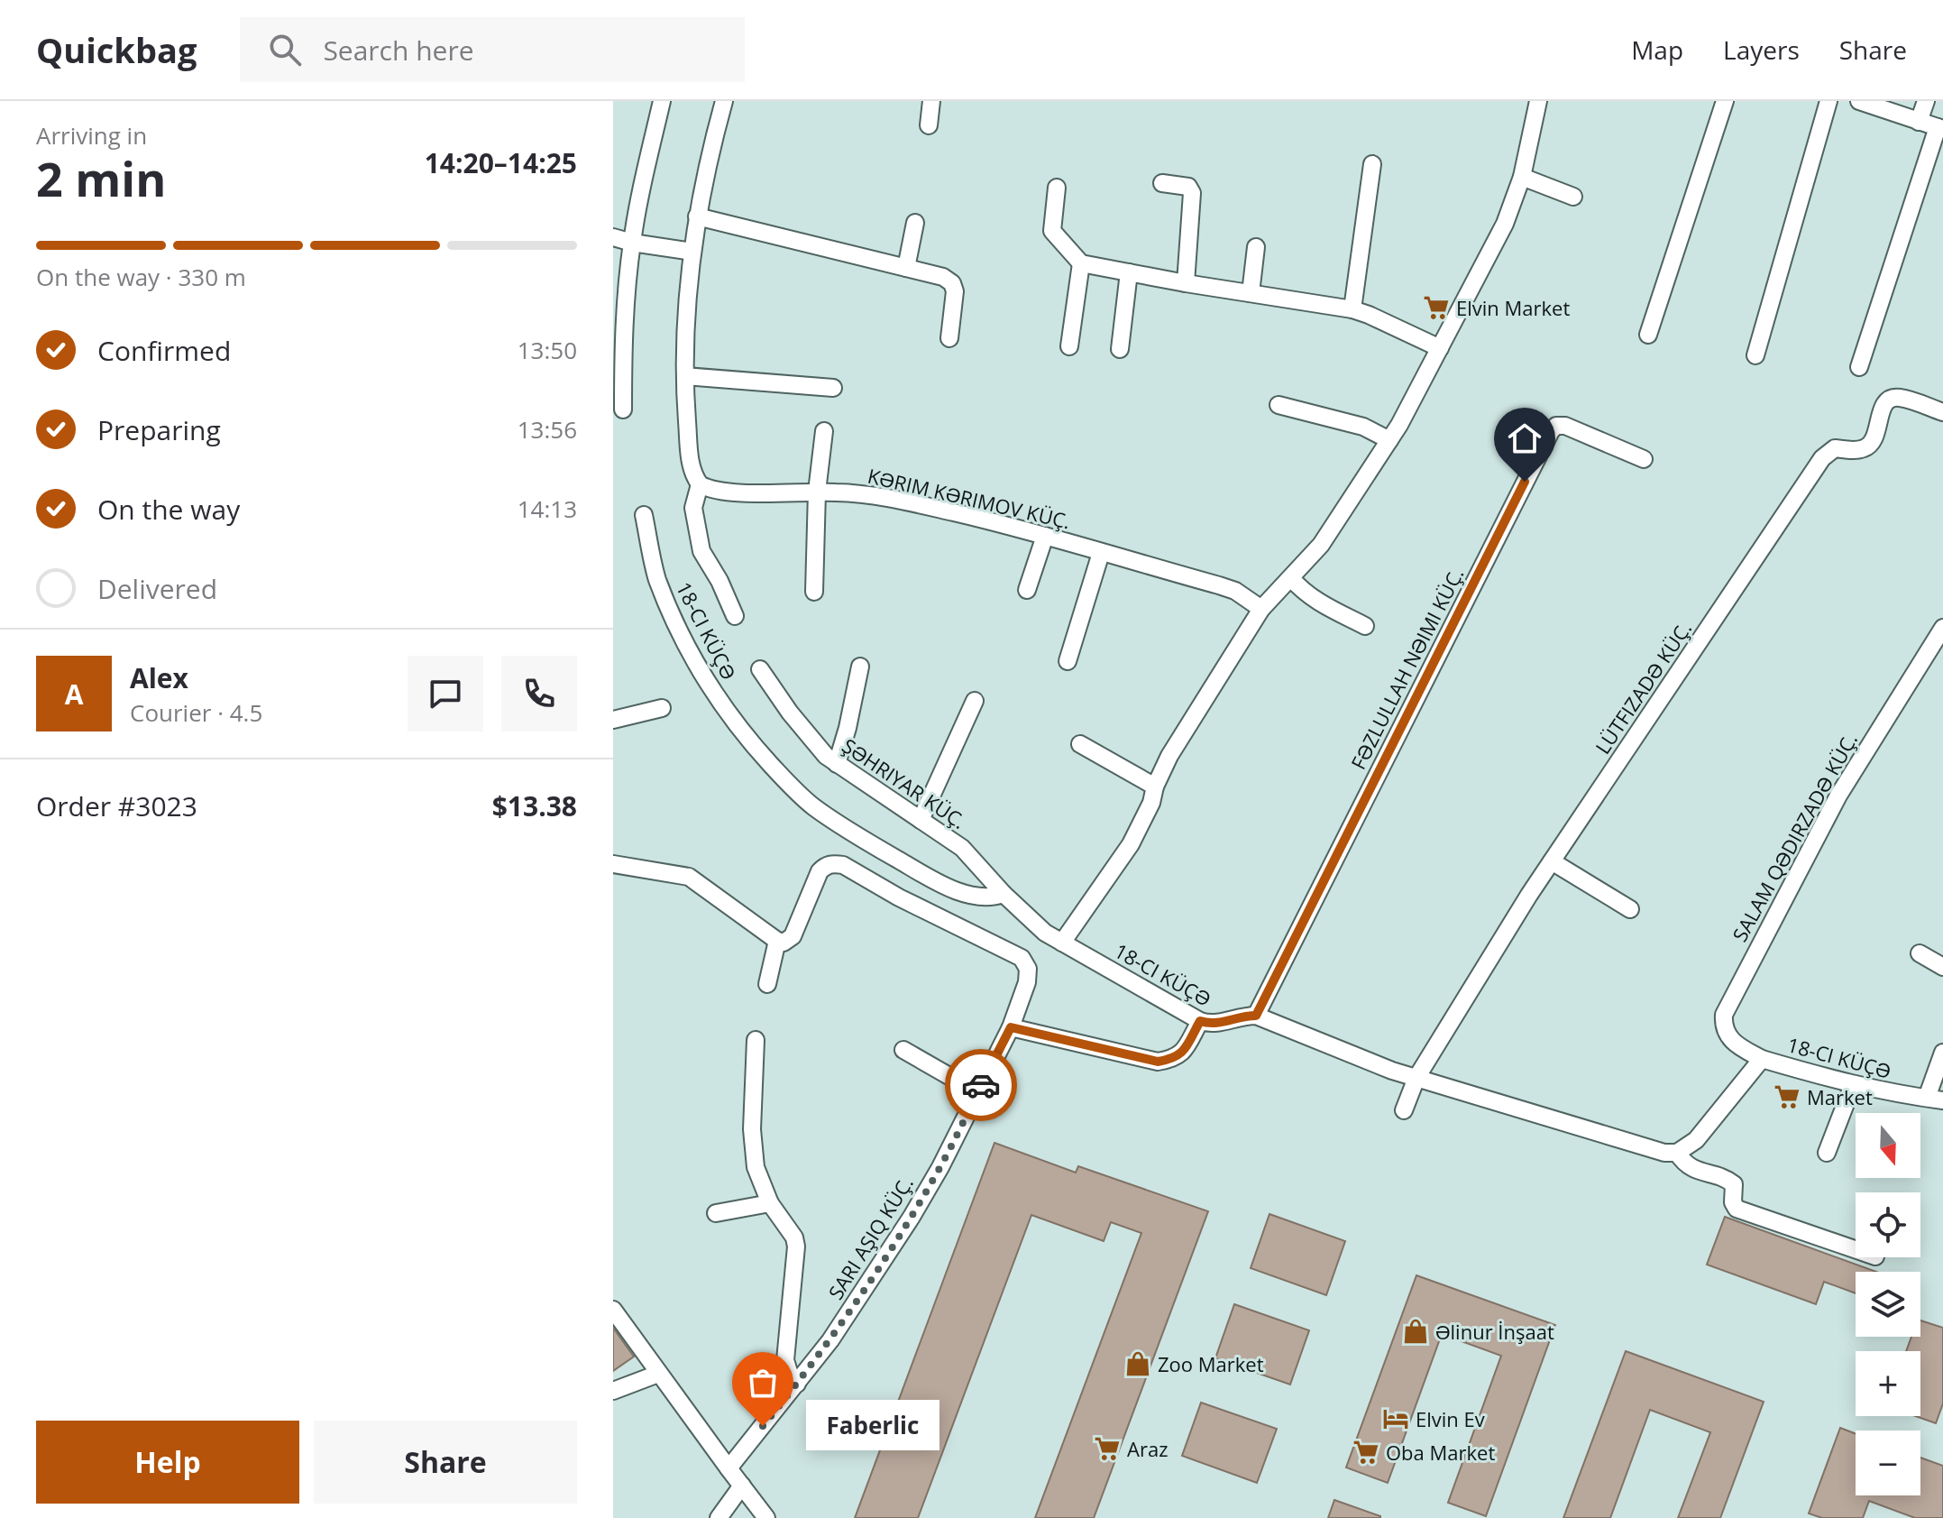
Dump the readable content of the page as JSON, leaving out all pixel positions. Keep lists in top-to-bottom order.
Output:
{
  "streets": {
    "street": [
      "KƏRIM KƏRIMOV KÜÇ.",
      "18-CI KÜÇƏ",
      "FƏZLULLAH NƏIMI KÜÇ.",
      "LÜTFIZADƏ KÜÇ.",
      "ŞƏHRIYAR KÜÇ.",
      "SALAM QƏDIRZADƏ KÜÇ."
    ]
  },
  "crossings": [
    ["18-CI KÜÇƏ", "FƏZLULLAH NƏIMI KÜÇ."],
    ["18-CI KÜÇƏ", "ŞƏHRIYAR KÜÇ."],
    ["18-CI KÜÇƏ", "SALAM QƏDIRZADƏ KÜÇ."]
  ],
  "places": {
    "supermarket": [
      "Elvin Market",
      "Market",
      "Araz",
      "Oba Market"
    ],
    "shop": ["Əlinur İnşaat", "Zoo Market"],
    "hotel": ["Elvin Ev"],
    "other": ["Faberlic"]
  },
  "north": "bottom",
  "page": {
    "header": "Quickbag",
    "search": "Search here",
    "nav": ["Map", "Layers", "Share"],
    "heading": ["2 min", "Arriving in", "14:20–14:25"],
    "panel": [
      "Alex",
      "Courier · 4.5",
      "Order #3023",
      "$13.38"
    ],
    "bar": "On the way · 330 m",
    "list": [
      ["Confirmed", "13:50"],
      ["Preparing", "13:56"],
      ["On the way", "14:13"],
      "Delivered"
    ],
    "round": "A",
    "map_buttons": ["+", "−"],
    "bubble": "Faberlic",
    "buttons": ["Help", "Share"]
  }
}
